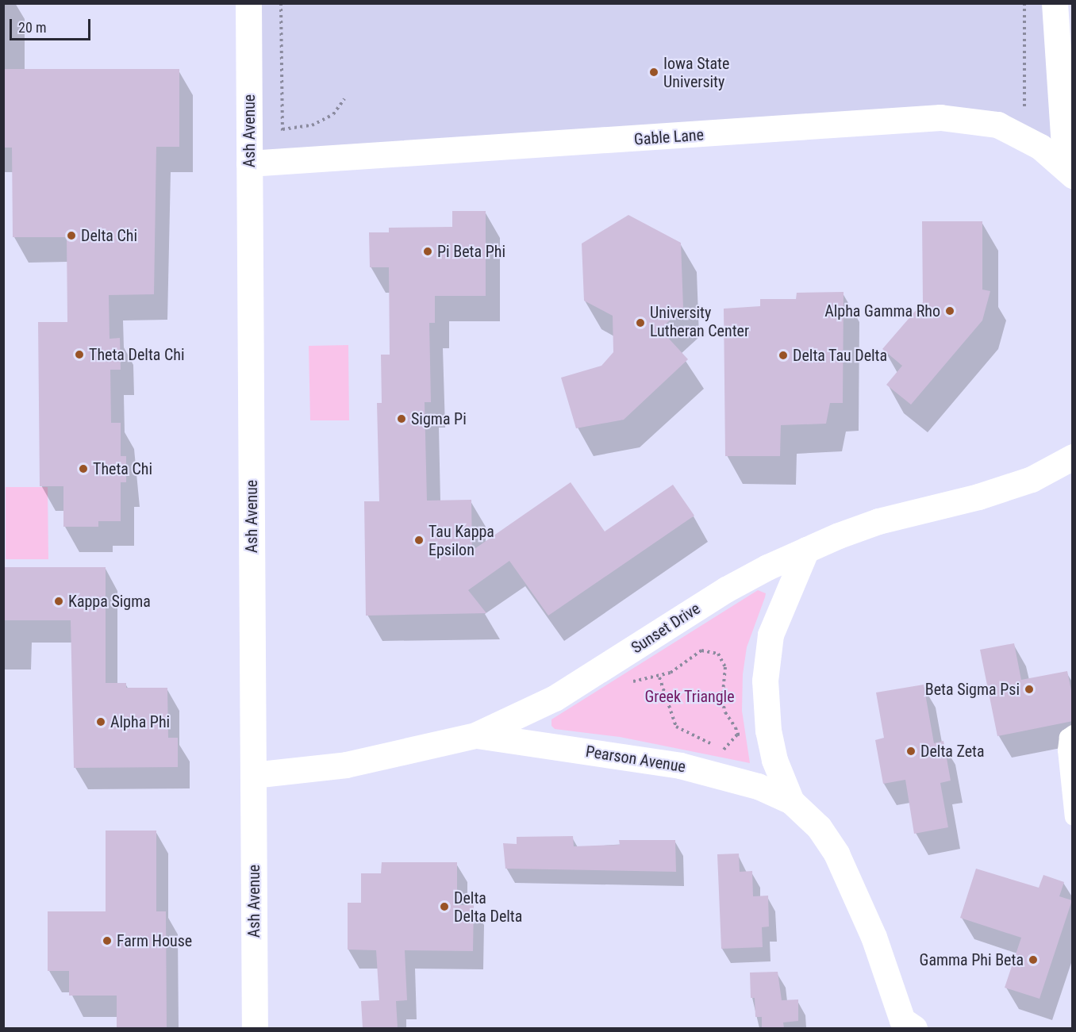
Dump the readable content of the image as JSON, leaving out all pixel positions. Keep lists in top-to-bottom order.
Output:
{
  "streets": {
    "street": [
      "Ash Avenue",
      "Gable Lane",
      "Sunset Drive",
      "Pearson Avenue"
    ]
  },
  "crossings": [
    ["Ash Avenue", "Gable Lane"],
    ["Ash Avenue", "Sunset Drive"],
    ["Sunset Drive", "Pearson Avenue"]
  ],
  "parks": ["Greek Triangle"],
  "places": [
    "Iowa State University",
    "Delta Chi",
    "Pi Beta Phi",
    "Alpha Gamma Rho",
    "University Lutheran Center",
    "Theta Delta Chi",
    "Delta Tau Delta",
    "Sigma Pi",
    "Theta Chi",
    "Tau Kappa Epsilon",
    "Kappa Sigma",
    "Beta Sigma Psi",
    "Alpha Phi",
    "Delta Zeta",
    "Delta Delta Delta",
    "Farm House",
    "Gamma Phi Beta"
  ],
  "scale_bar": "20 m"
}
